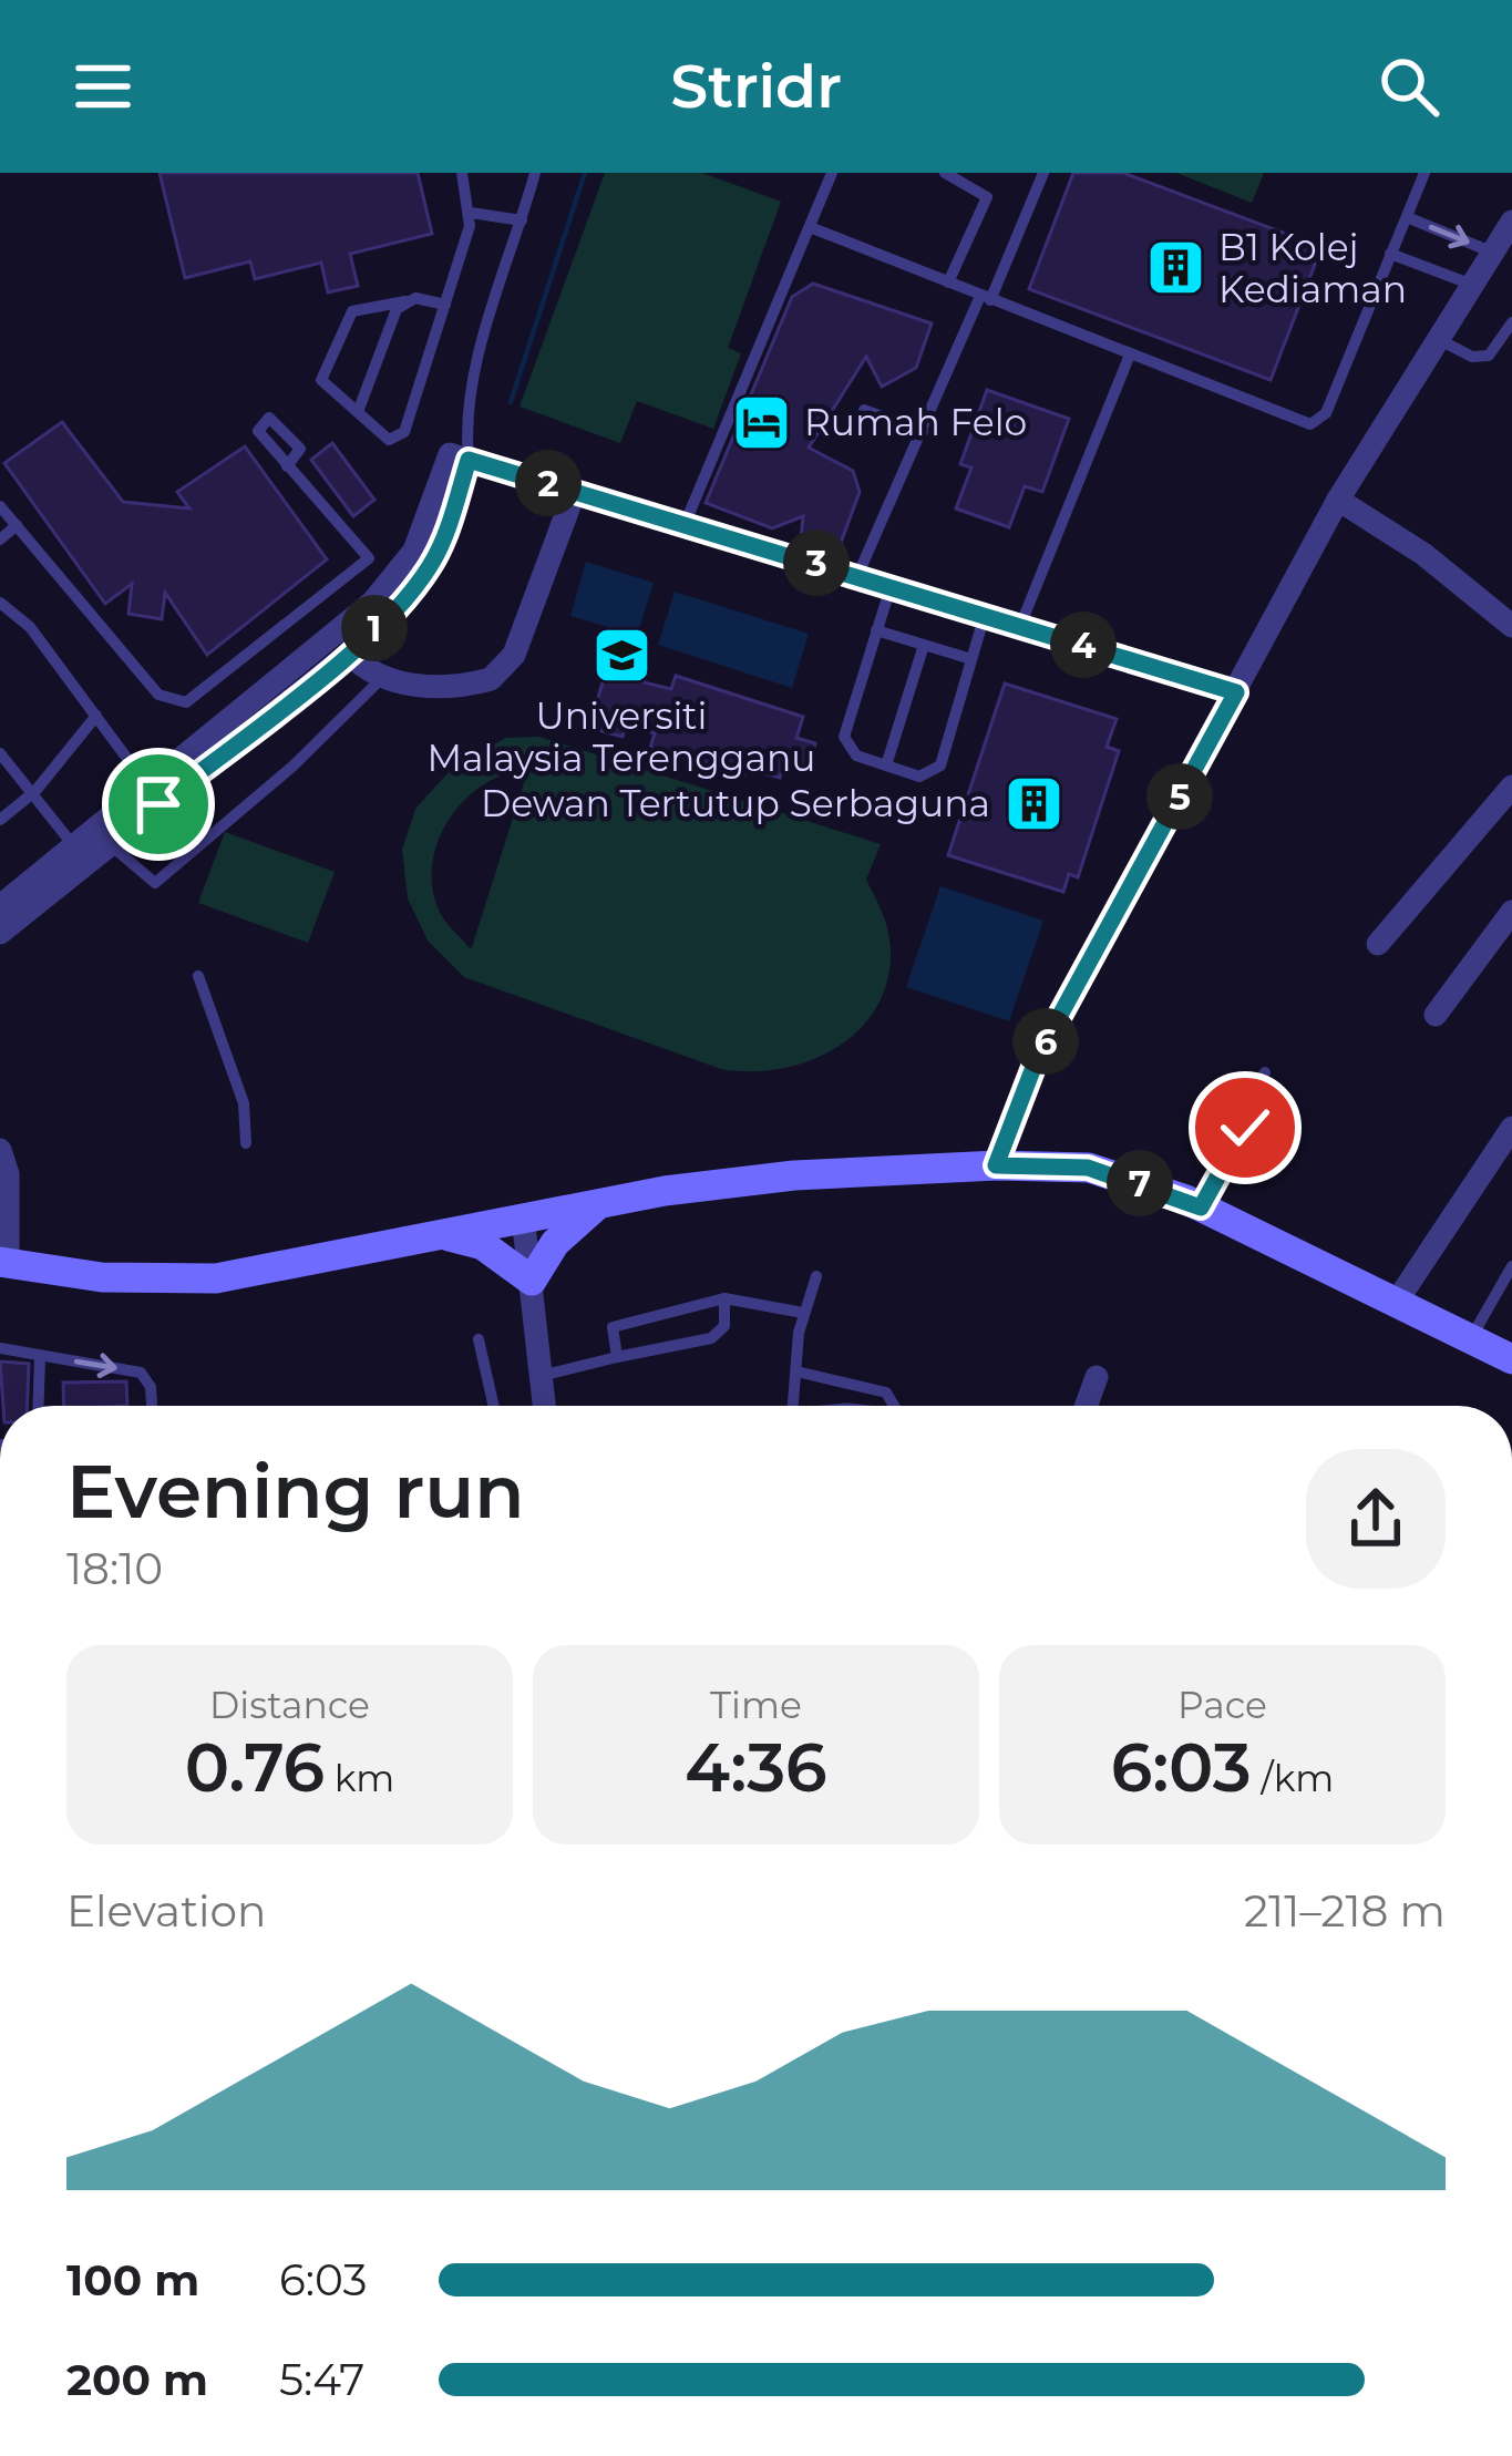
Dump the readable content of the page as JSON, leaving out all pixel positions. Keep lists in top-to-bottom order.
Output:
{
  "places": {
    "building": ["B1 Kolej Kediaman", "Dewan Tertutup Serbaguna"],
    "hotel": ["Rumah Felo"],
    "school or university": ["Universiti Malaysia Terengganu"]
  },
  "page": {
    "header": "Stridr",
    "pins": [
      "2",
      "3",
      "1",
      "4",
      "5",
      "6",
      "7"
    ],
    "heading": ["Evening run", "18:10"],
    "stats": [
      ["Distance", "0.76 km"],
      ["Time", "4:36"],
      ["Pace", "6:03 /km"]
    ],
    "chart": ["Elevation", "211–218 m"],
    "list": [
      {
        "name": "100 m",
        "note": "6:03"
      },
      {
        "name": "200 m",
        "note": "5:47"
      }
    ]
  }
}
